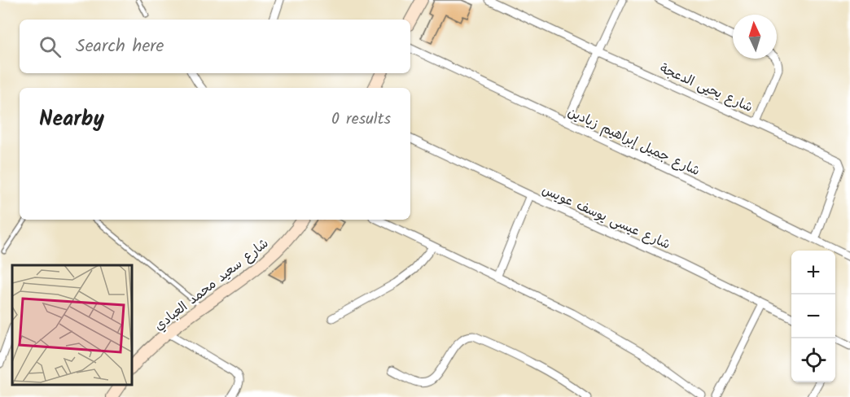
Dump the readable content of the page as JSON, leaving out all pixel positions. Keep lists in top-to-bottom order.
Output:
{
  "streets": {
    "street": [
      "شارع يحيى الدعجة",
      "شارع جميل إبراهيم زيادين",
      "شارع عيسى يوسف عويس",
      "شارع سعيد محمد العبادي"
    ]
  },
  "crossings": [
    ["شارع يحيى الدعجة", "شارع جميل إبراهيم زيادين"]
  ],
  "north": "top",
  "page": {
    "search": "Search here",
    "heading": ["Nearby", "0 results"],
    "map_buttons": ["+", "−"]
  }
}
